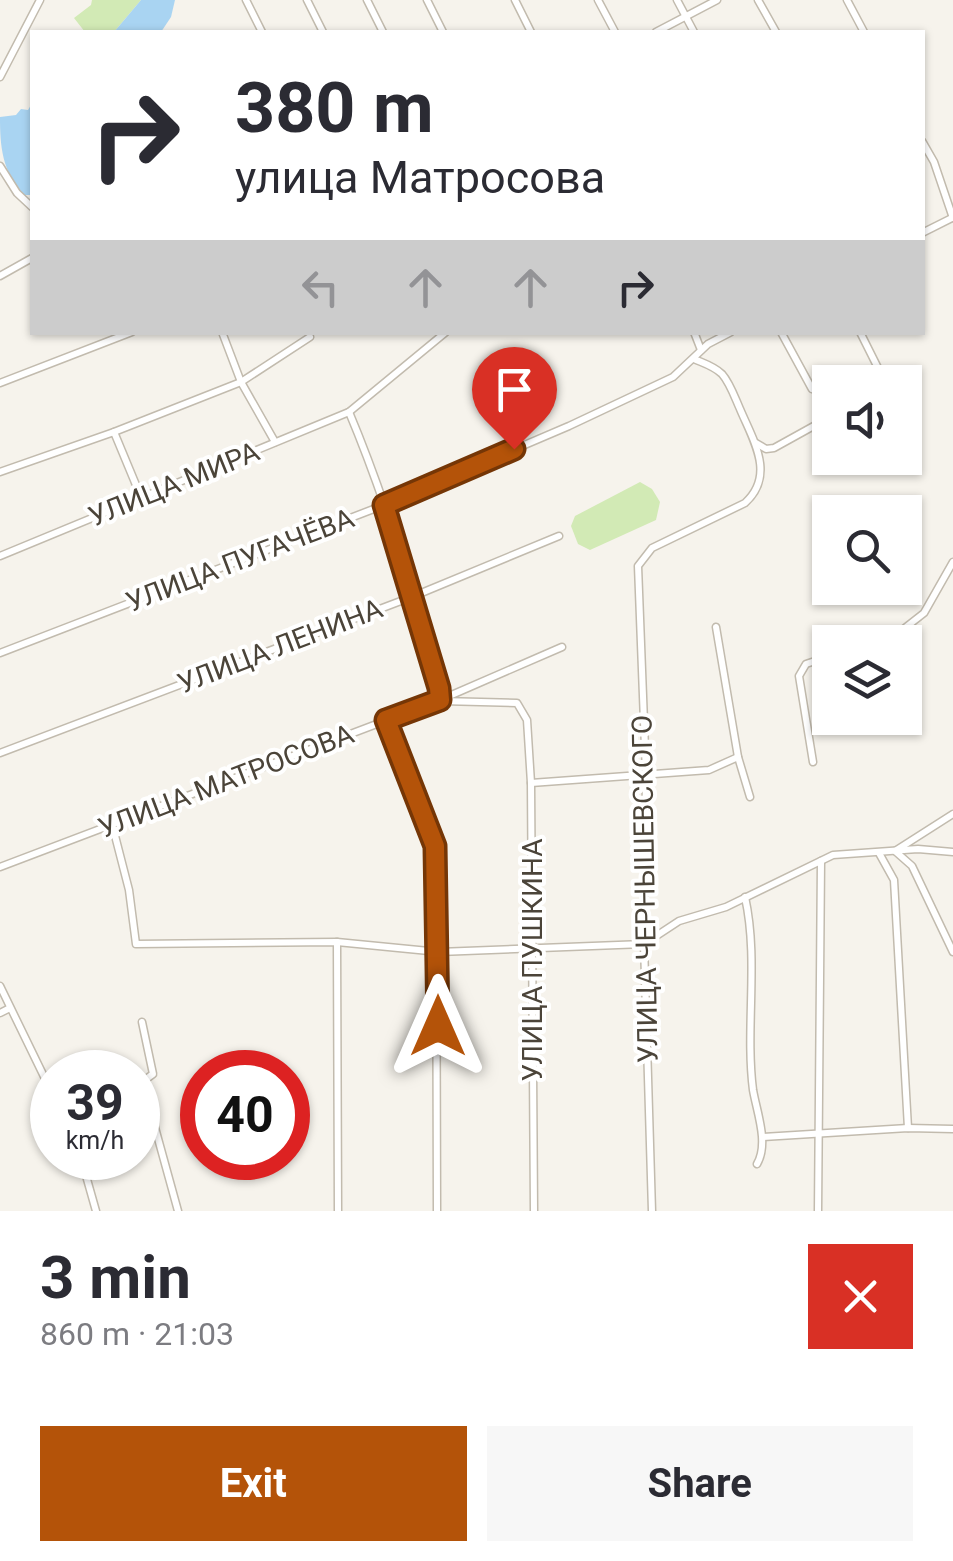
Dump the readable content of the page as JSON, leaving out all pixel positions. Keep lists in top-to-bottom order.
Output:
{
  "streets": {
    "street": [
      "УЛИЦА МИРА",
      "УЛИЦА ПУГАЧЁВА",
      "УЛИЦА ЛЕНИНА",
      "УЛИЦА МАТРОСОВА",
      "УЛИЦА ЧЕРНЫШЕВСКОГО",
      "УЛИЦА ПУШКИНА"
    ]
  },
  "crossings": [
    ["УЛИЦА МАТРОСОВА", "УЛИЦА ПУШКИНА"]
  ],
  "page": {
    "turn": ["380 m", "улица Матросова"],
    "speed": "39 km/h",
    "limit": "40",
    "heading": ["3 min", "860 m · 21:03"],
    "buttons": ["Exit", "Share"]
  }
}
